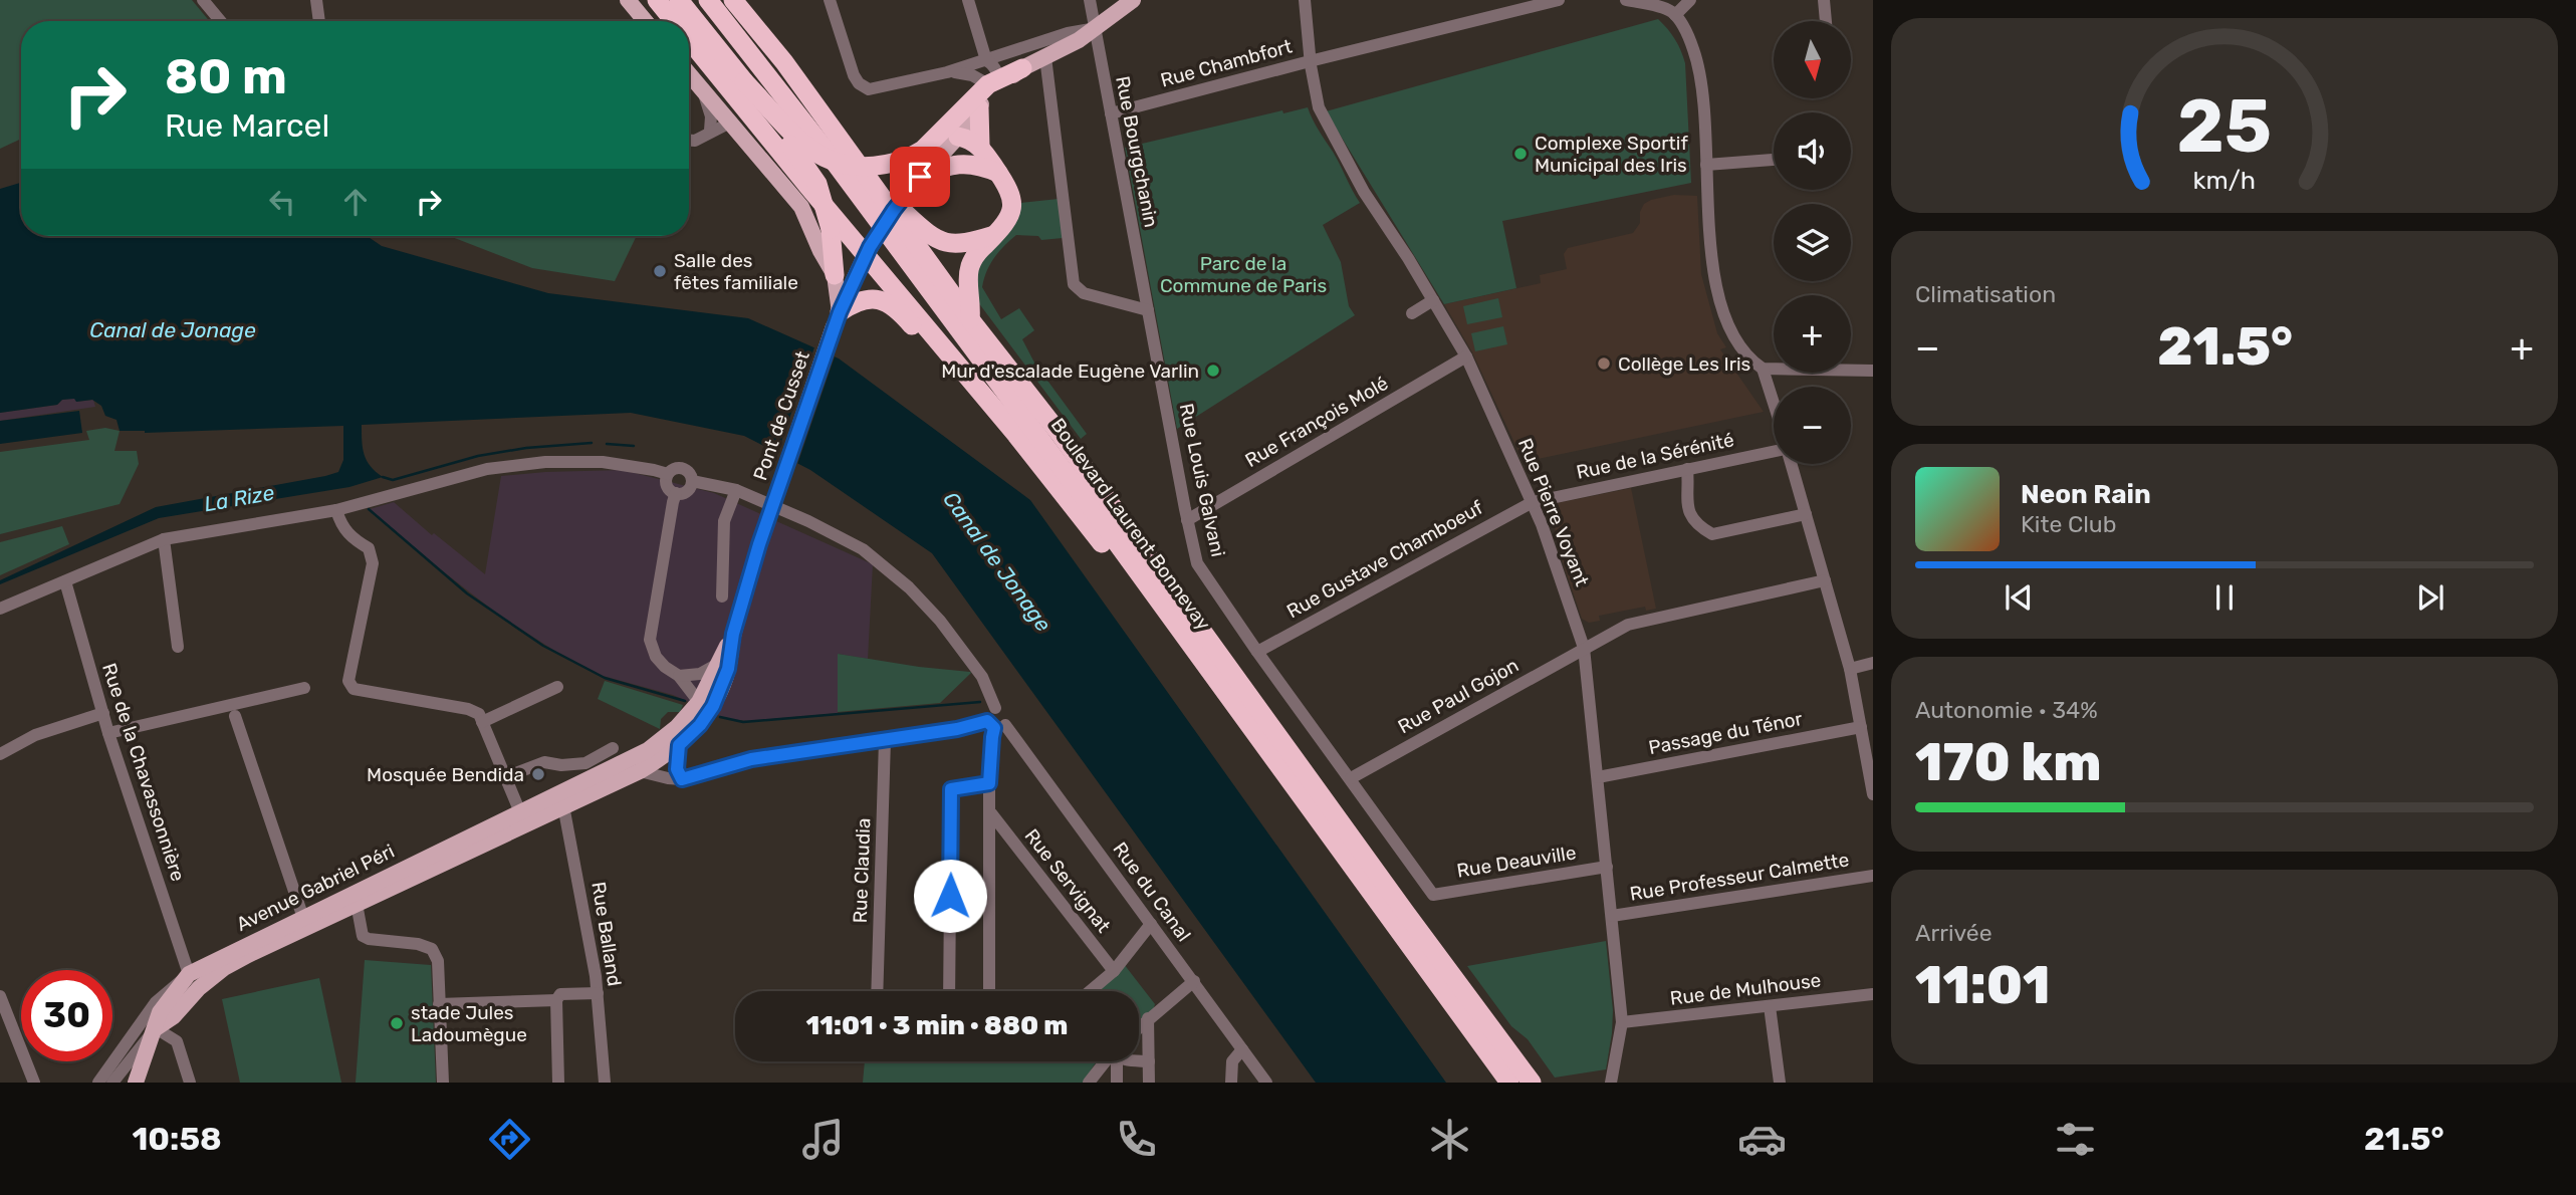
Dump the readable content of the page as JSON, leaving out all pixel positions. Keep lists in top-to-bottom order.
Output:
{
  "streets": {
    "highway": ["Boulevard Laurent Bonnevay"],
    "main road": ["Pont de Cusset", "Avenue Gabriel Péri"],
    "street": [
      "Rue Chambfort",
      "Rue Bourgchanin",
      "Rue François Molé",
      "Rue de la Sérénité",
      "Rue Louis Galvani",
      "Rue Pierre Voyant",
      "Rue Gustave Chamboeuf",
      "Rue Paul Gojon",
      "Passage du Ténor",
      "Rue de la Chavassonnière",
      "Rue Deauville",
      "Rue Claudia",
      "Rue Professeur Calmette",
      "Rue Servignat",
      "Rue du Canal",
      "Rue Balland",
      "Rue de Mulhouse"
    ]
  },
  "crossings": [
    ["Rue Chambfort", "Rue Bourgchanin"],
    ["Rue Chambfort", "Rue Pierre Voyant"],
    ["Rue Bourgchanin", "Pont de Cusset"],
    ["Rue Bourgchanin", "Rue Louis Galvani"],
    ["Rue François Molé", "Rue Louis Galvani"],
    ["Rue François Molé", "Rue Pierre Voyant"],
    ["Rue de la Sérénité", "Rue Pierre Voyant"],
    ["Rue de la Sérénité", "Rue Gustave Chamboeuf"],
    ["Rue Louis Galvani", "Rue Gustave Chamboeuf"],
    ["Rue Louis Galvani", "Rue Paul Gojon"],
    ["Rue Louis Galvani", "Rue Deauville"],
    ["Rue Pierre Voyant", "Rue Gustave Chamboeuf"],
    ["Rue Pierre Voyant", "Rue Paul Gojon"],
    ["Rue Pierre Voyant", "Passage du Ténor"],
    ["Rue Pierre Voyant", "Rue Deauville"],
    ["Rue Pierre Voyant", "Rue Professeur Calmette"],
    ["Rue Pierre Voyant", "Rue de Mulhouse"],
    ["Rue de la Chavassonnière", "Avenue Gabriel Péri"],
    ["Avenue Gabriel Péri", "Rue Balland"]
  ],
  "water": ["Canal de Jonage", "La Rize"],
  "parks": ["Parc de la Commune de Paris"],
  "places": [
    "Complexe Sportif Municipal des Iris",
    "Salle des fêtes familiale",
    "Collège Les Iris",
    "Mur d'escalade Eugène Varlin",
    "Mosquée Bendida",
    "stade Jules Ladoumègue"
  ],
  "north": "bottom",
  "page": {
    "map_buttons": ["+", "−"],
    "turn": ["80 m", "Rue Marcel"],
    "tile": [
      "Climatisation",
      ["Autonomie · 34%", "170 km"],
      ["Arrivée", "11:01"]
    ],
    "heat": ["−", "21.5°", "+"],
    "song": ["Neon Rain", "Kite Club"],
    "limit": "30",
    "trip": "11:01 · 3 min · 880 m",
    "tabs": ["10:58", "21.5°"],
    "gauge": ["25", "km/h"]
  }
}
